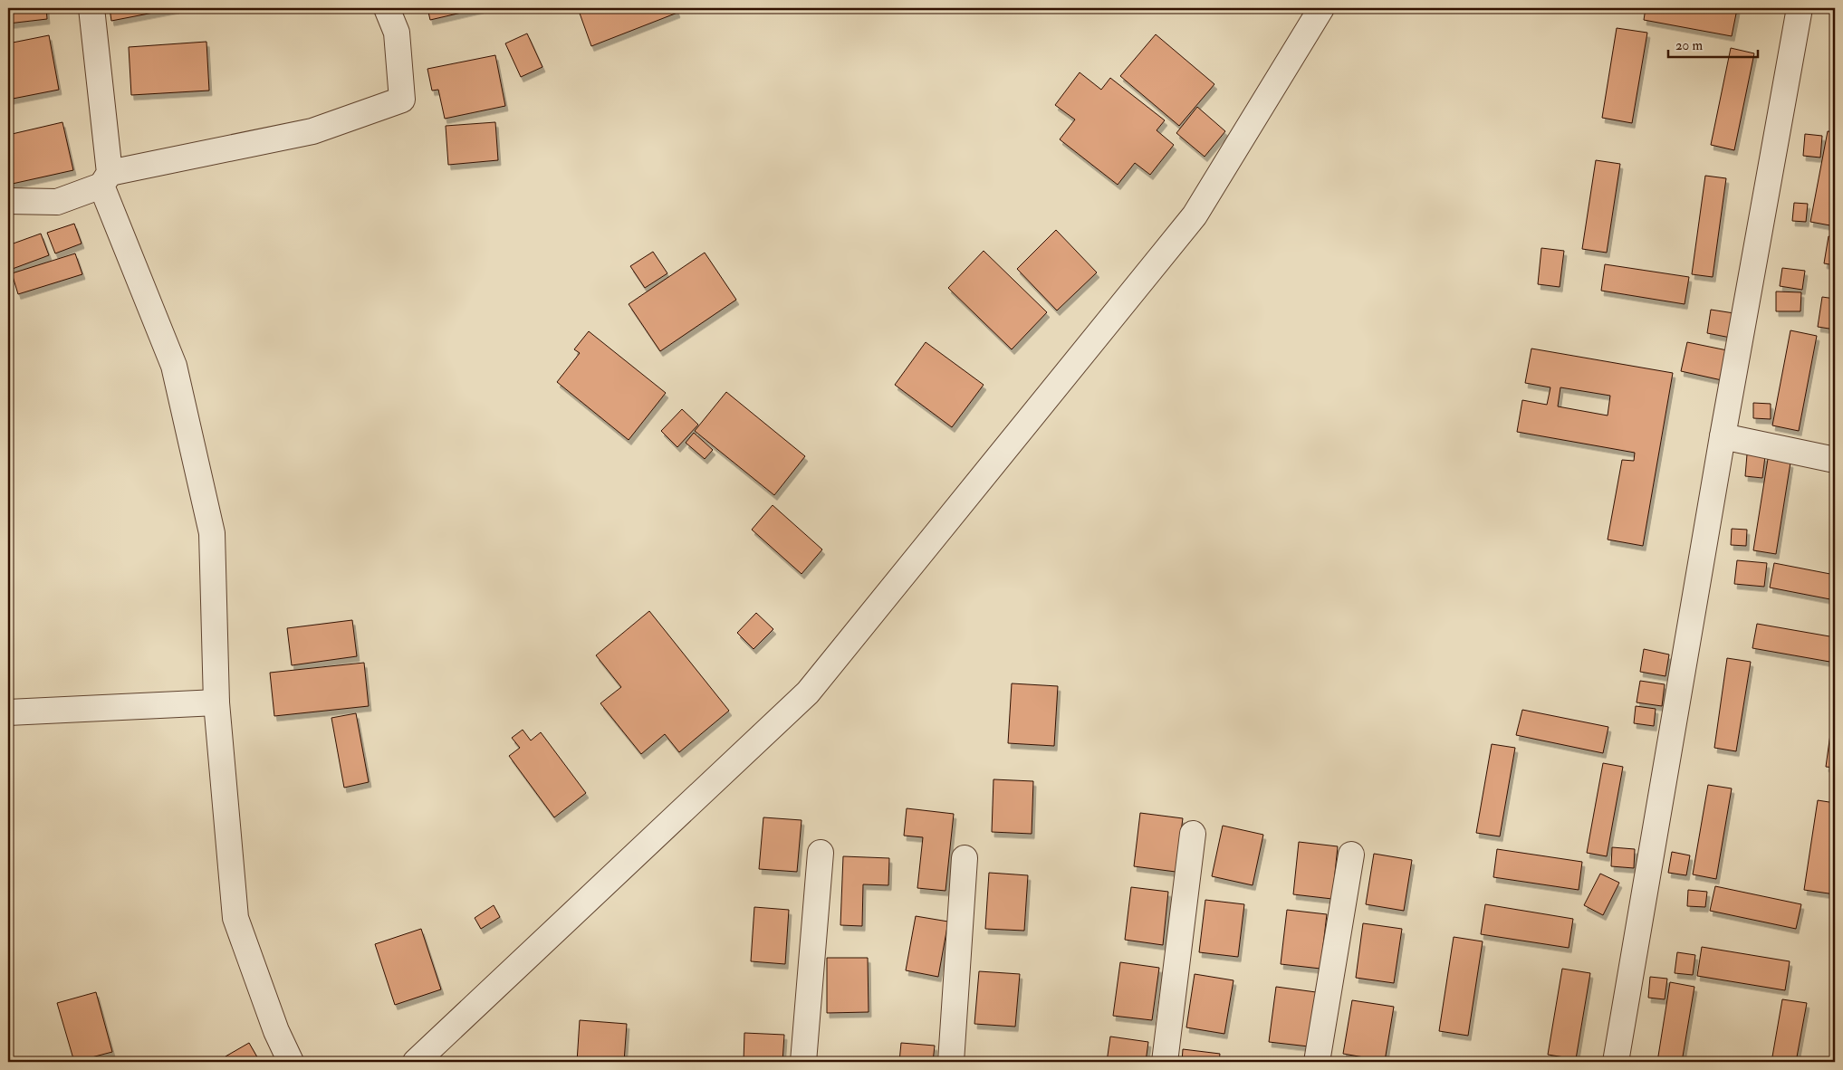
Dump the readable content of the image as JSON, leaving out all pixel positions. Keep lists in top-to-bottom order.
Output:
{
  "scale_bar": "20 m"
}
